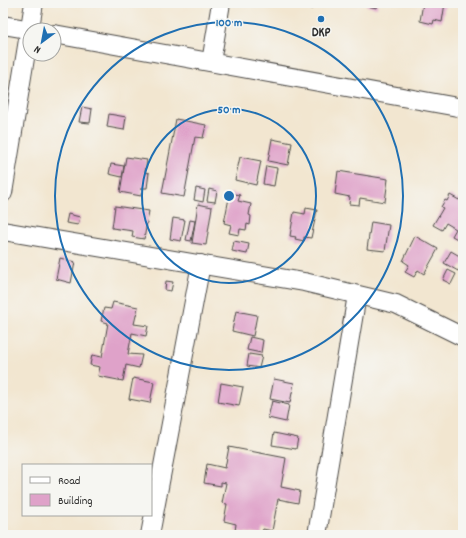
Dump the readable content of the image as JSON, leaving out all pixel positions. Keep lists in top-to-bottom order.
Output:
{
  "places": ["DKP"],
  "legend": ["Road", "Building"],
  "north": "bottom left",
  "rings": ["100 m", "50 m"]
}
